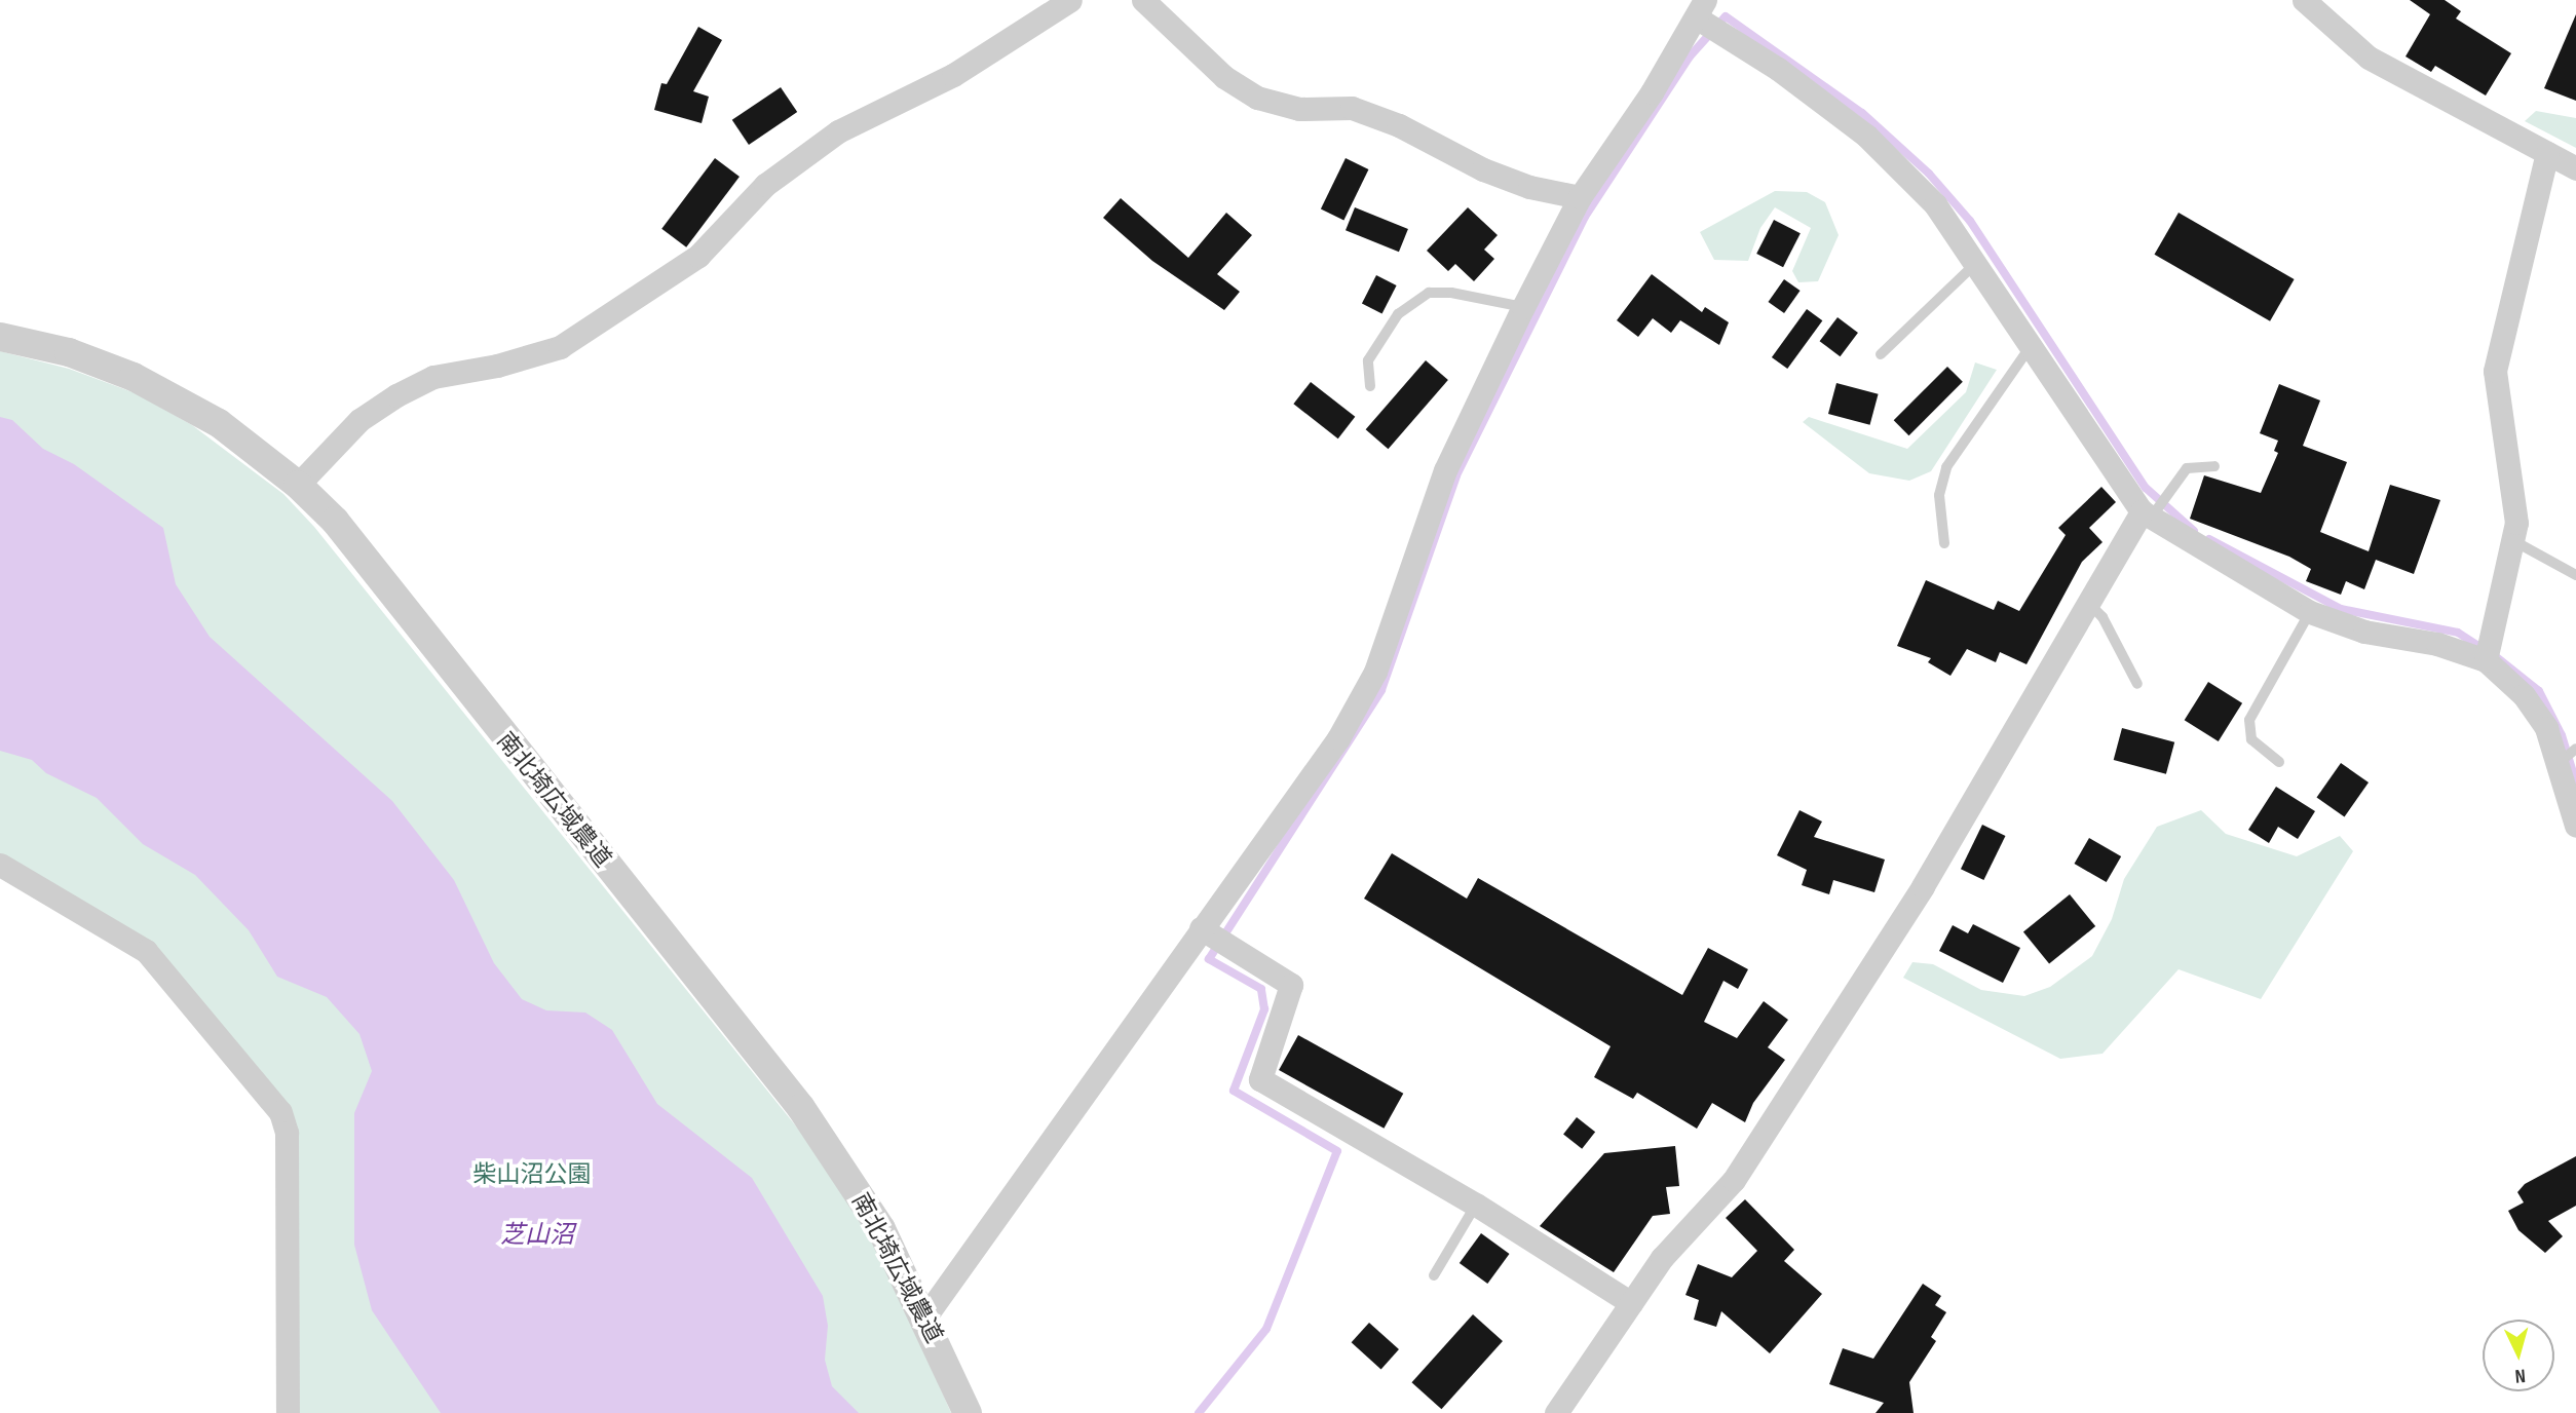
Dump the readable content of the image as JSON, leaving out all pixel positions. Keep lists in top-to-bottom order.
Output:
{
  "streets": {
    "street": ["南北埼広域農道"]
  },
  "water": ["芝山沼"],
  "parks": ["柴山沼公園"],
  "north": "bottom"
}
